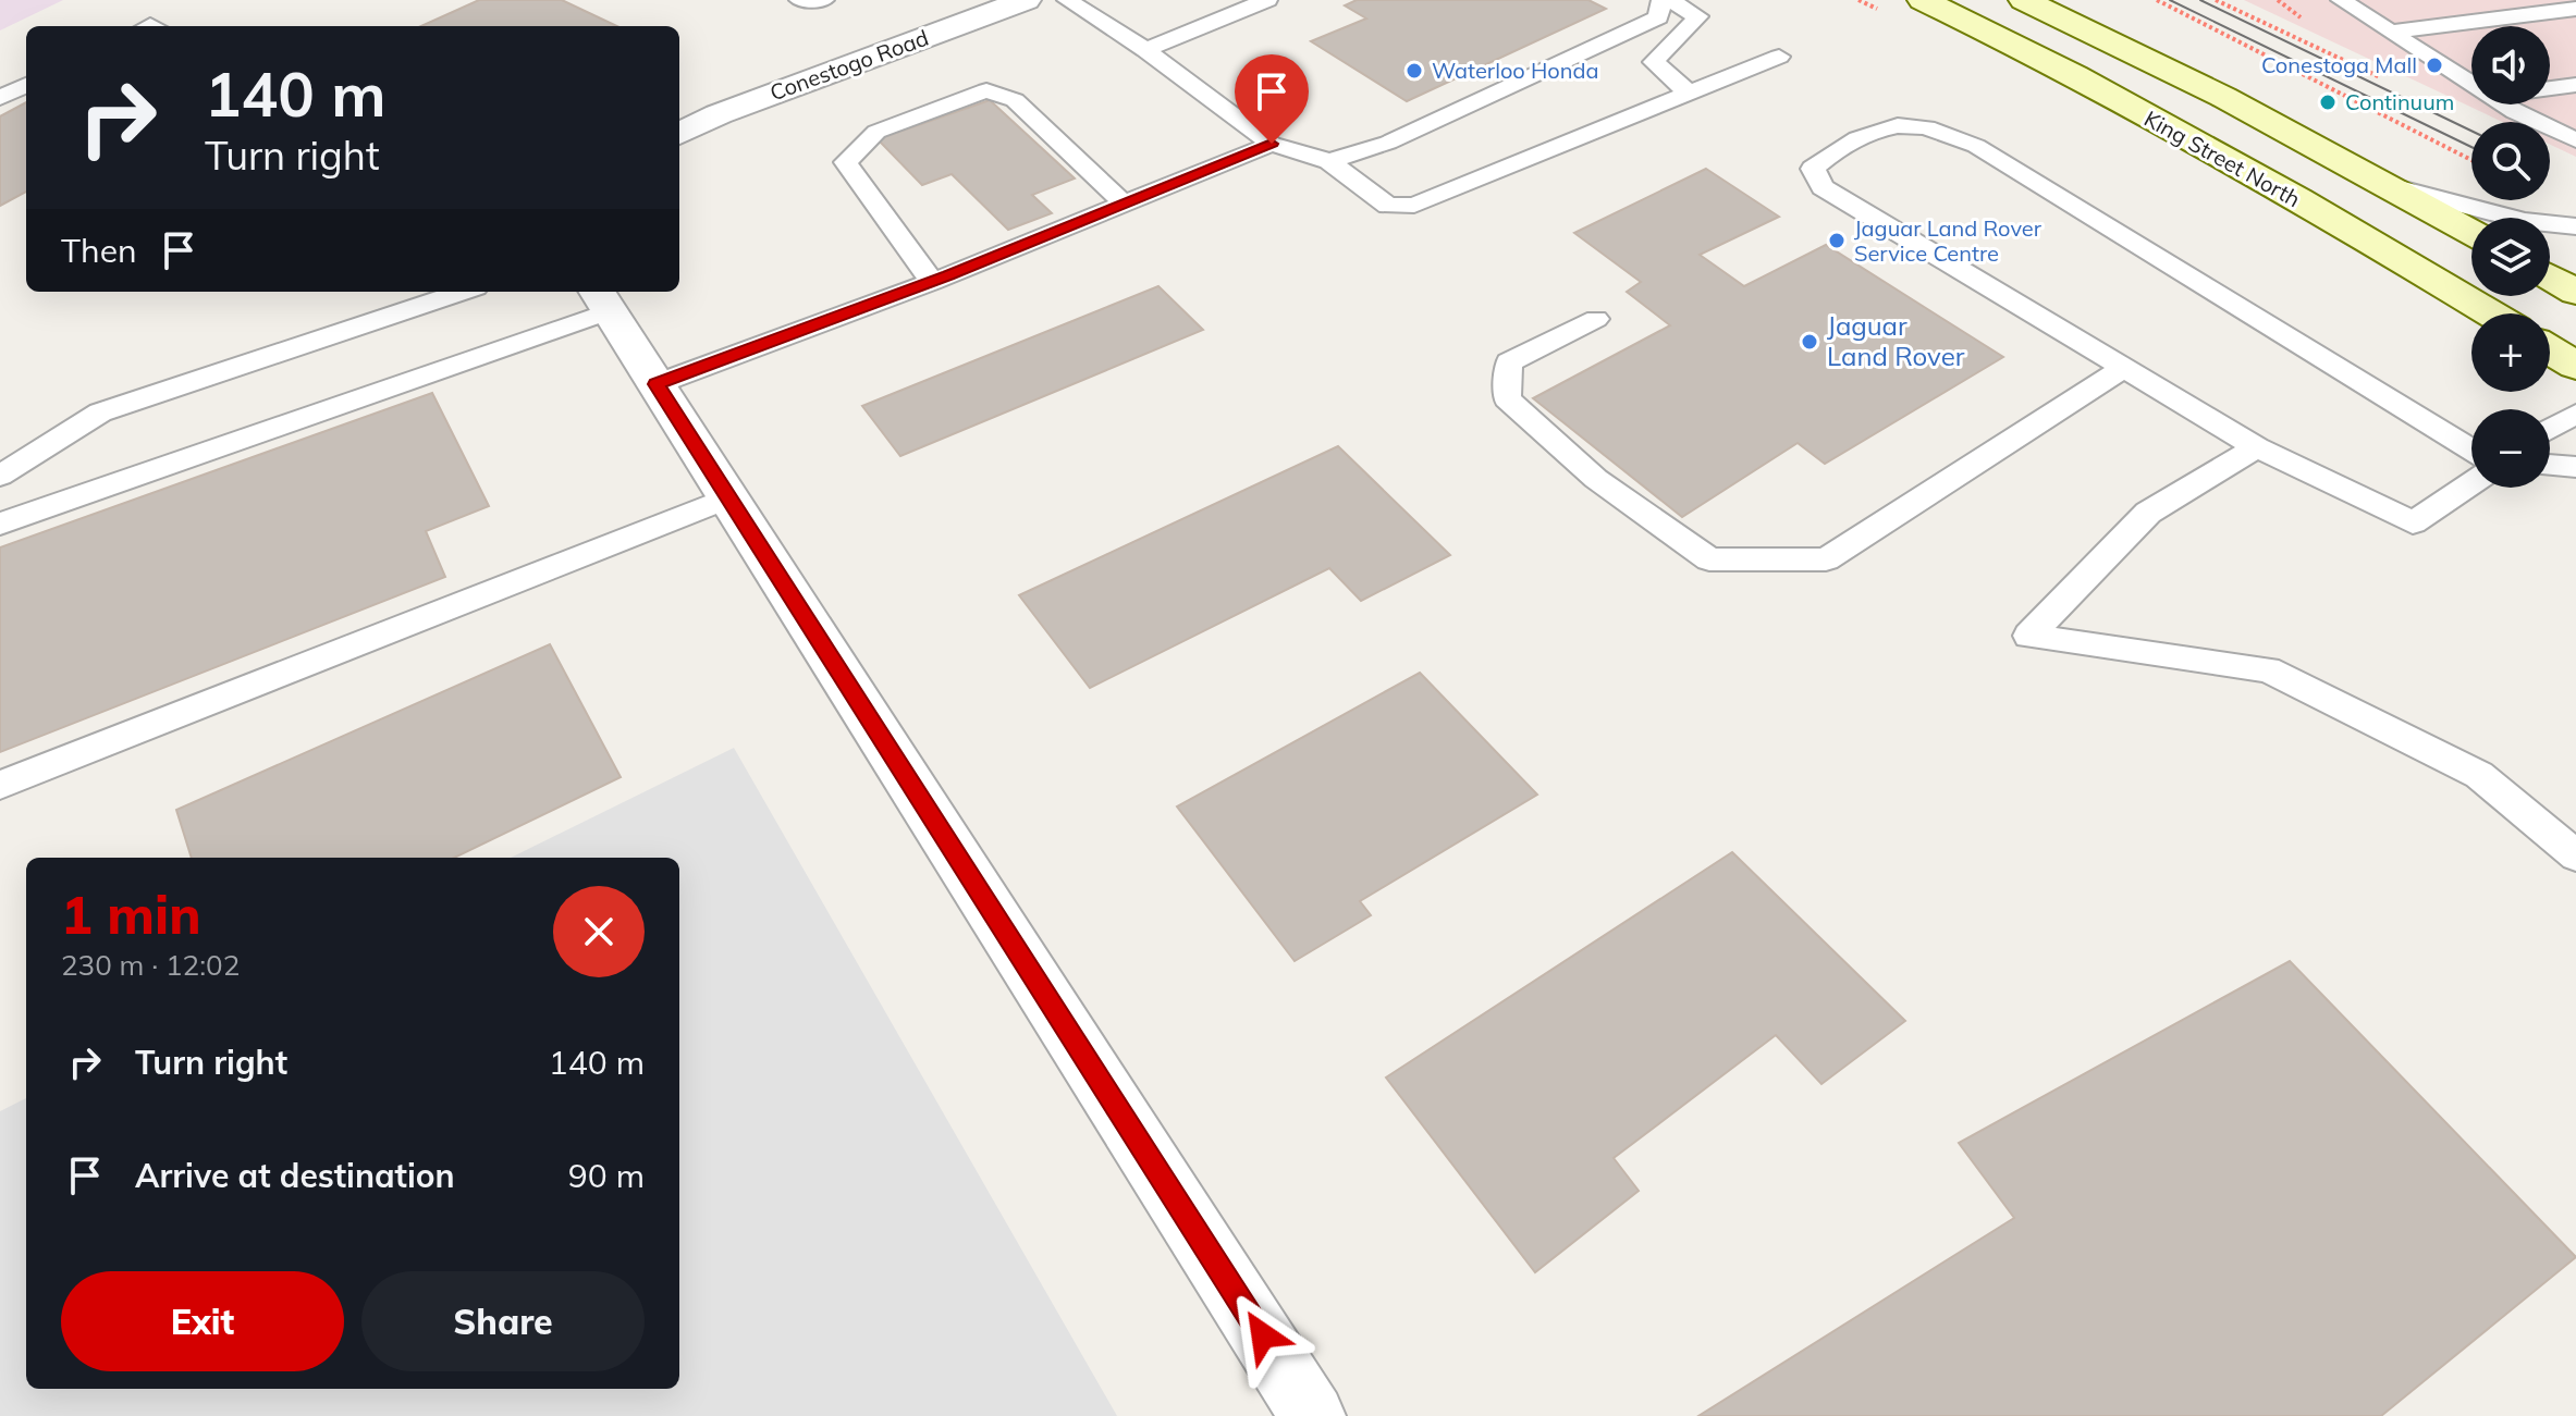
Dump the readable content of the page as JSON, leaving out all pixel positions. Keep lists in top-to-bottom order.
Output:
{
  "streets": {
    "main road": ["King Street North"],
    "street": ["Conestogo Road"]
  },
  "places": [
    "Conestoga Mall",
    "Waterloo Honda",
    "Continuum",
    "Jaguar Land Rover Service Centre",
    "Jaguar Land Rover"
  ],
  "page": {
    "map_buttons": ["+", "−"],
    "turn": ["140 m", "Turn right"],
    "then": "Then",
    "heading": ["1 min", "230 m · 12:02"],
    "list": [
      {
        "name": "Turn right",
        "value": "140 m"
      },
      {
        "name": "Arrive at destination",
        "value": "90 m"
      }
    ],
    "buttons": ["Exit", "Share"]
  }
}
